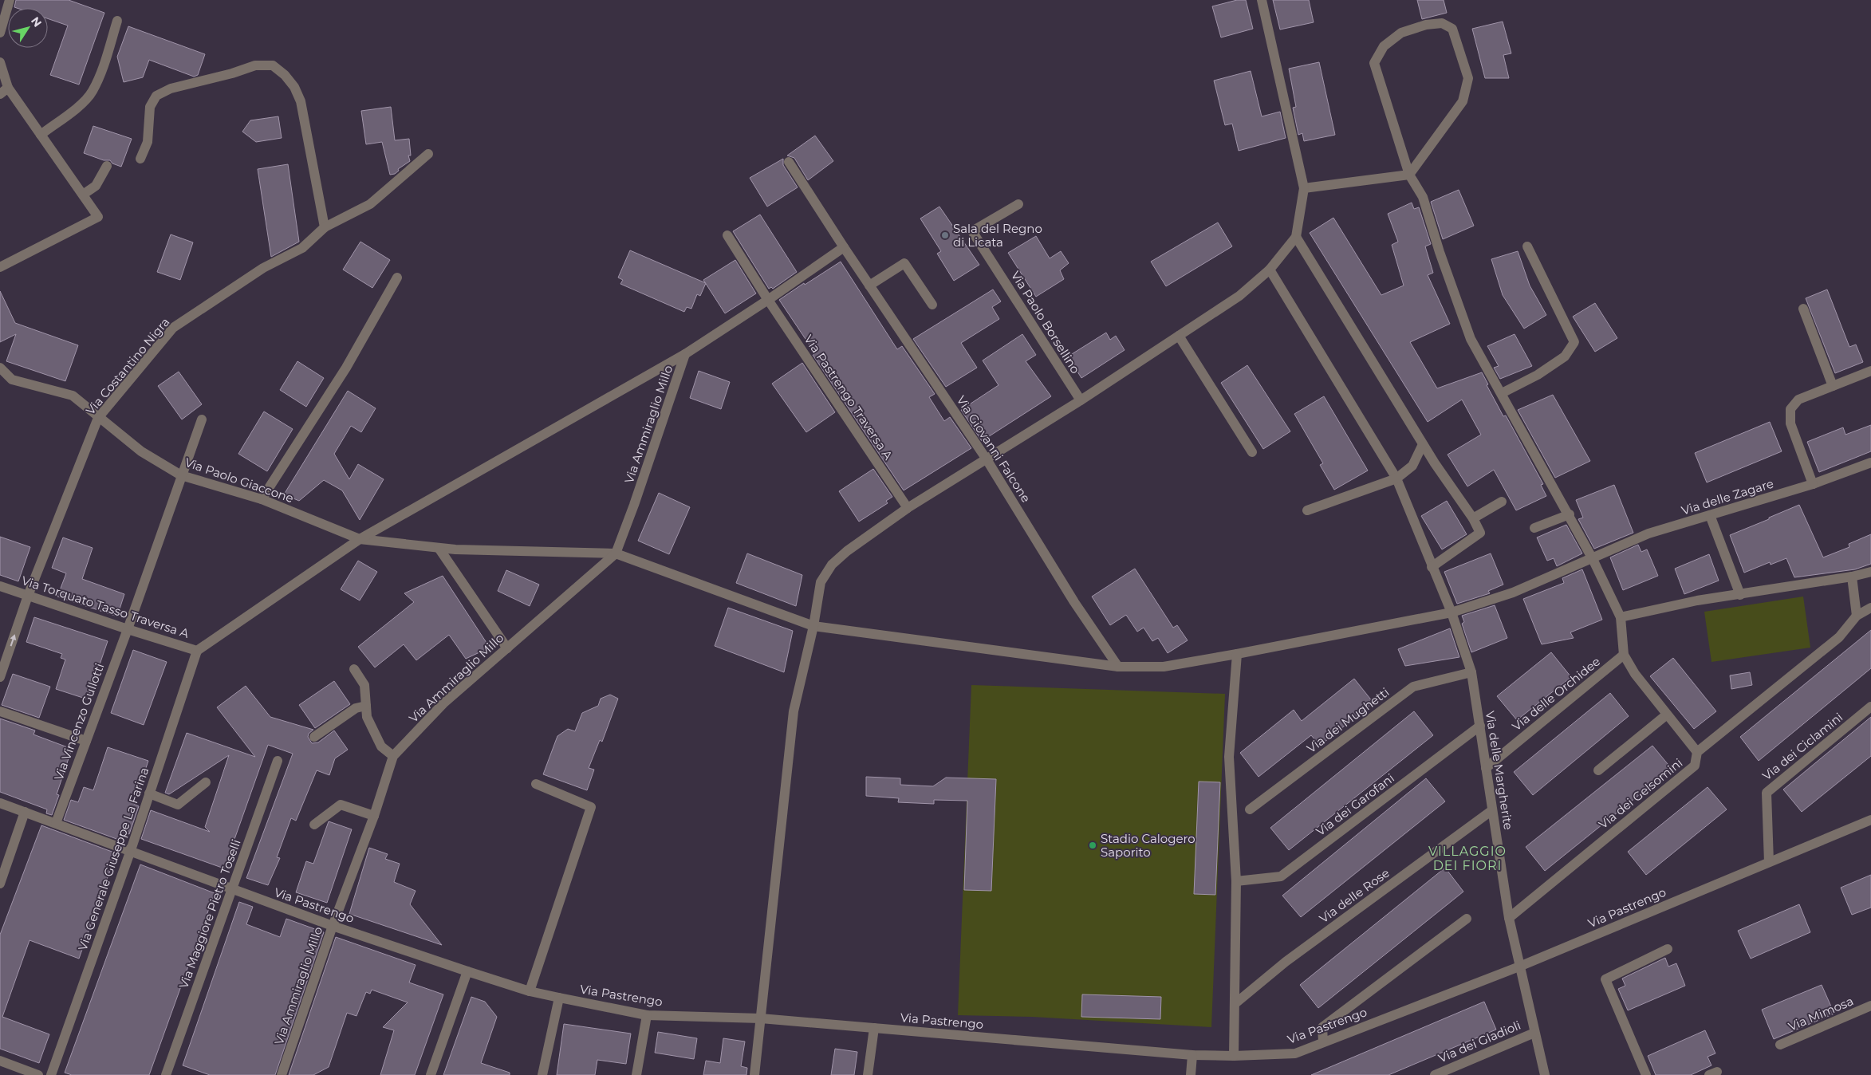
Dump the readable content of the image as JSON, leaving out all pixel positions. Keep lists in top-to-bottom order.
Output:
{
  "streets": {
    "street": [
      "Via Paolo Borsellino",
      "Via Costantino Nigra",
      "Via Pastrengo Traversa A",
      "Via Ammiraglio Millo",
      "Via Giovanni Falcone",
      "Via Paolo Giaccone",
      "Via delle Zagare",
      "Via Torquato Tasso Traversa A",
      "Via delle Orchidee",
      "Via dei Mughetti",
      "Via Vincenzo Gullotti",
      "Via dei Ciclamini",
      "Via delle Margherite",
      "Via dei Gelsomini",
      "Via dei Garofani",
      "Via Generale Giuseppe La Farina",
      "Via delle Rose",
      "Via Pastrengo",
      "Via Maggiore Pietro Toselli",
      "Via Mimosa",
      "Via dei Gladioli"
    ]
  },
  "crossings": [
    ["Via Costantino Nigra", "Via Paolo Giaccone"],
    ["Via Costantino Nigra", "Via Torquato Tasso Traversa A"],
    ["Via Pastrengo Traversa A", "Via Torquato Tasso Traversa A"],
    ["Via Ammiraglio Millo", "Via Paolo Giaccone"],
    ["Via Ammiraglio Millo", "Via Torquato Tasso Traversa A"],
    ["Via Ammiraglio Millo", "Via Pastrengo"],
    ["Via Giovanni Falcone", "Via Paolo Giaccone"],
    ["Via Giovanni Falcone", "Via delle Zagare"],
    ["Via Giovanni Falcone", "Via Torquato Tasso Traversa A"],
    ["Via Paolo Giaccone", "Via delle Zagare"],
    ["Via Paolo Giaccone", "Via Torquato Tasso Traversa A"],
    ["Via Paolo Giaccone", "Via Vincenzo Gullotti"],
    ["Via delle Zagare", "Via delle Margherite"],
    ["Via Torquato Tasso Traversa A", "Via Vincenzo Gullotti"],
    ["Via Torquato Tasso Traversa A", "Via Generale Giuseppe La Farina"],
    ["Via delle Orchidee", "Via delle Margherite"],
    ["Via dei Mughetti", "Via delle Margherite"],
    ["Via Vincenzo Gullotti", "Via Pastrengo"],
    ["Via dei Ciclamini", "Via Pastrengo"],
    ["Via delle Margherite", "Via dei Gelsomini"],
    ["Via delle Margherite", "Via dei Garofani"],
    ["Via delle Margherite", "Via delle Rose"],
    ["Via delle Margherite", "Via Pastrengo"],
    ["Via delle Margherite", "Via dei Gladioli"],
    ["Via Generale Giuseppe La Farina", "Via Pastrengo"],
    ["Via Pastrengo", "Via Maggiore Pietro Toselli"]
  ],
  "districts": ["VILLAGGIO DEI FIORI"],
  "places": ["Sala del Regno di Licata", "Stadio Calogero Saporito"],
  "north": "top right"
}
